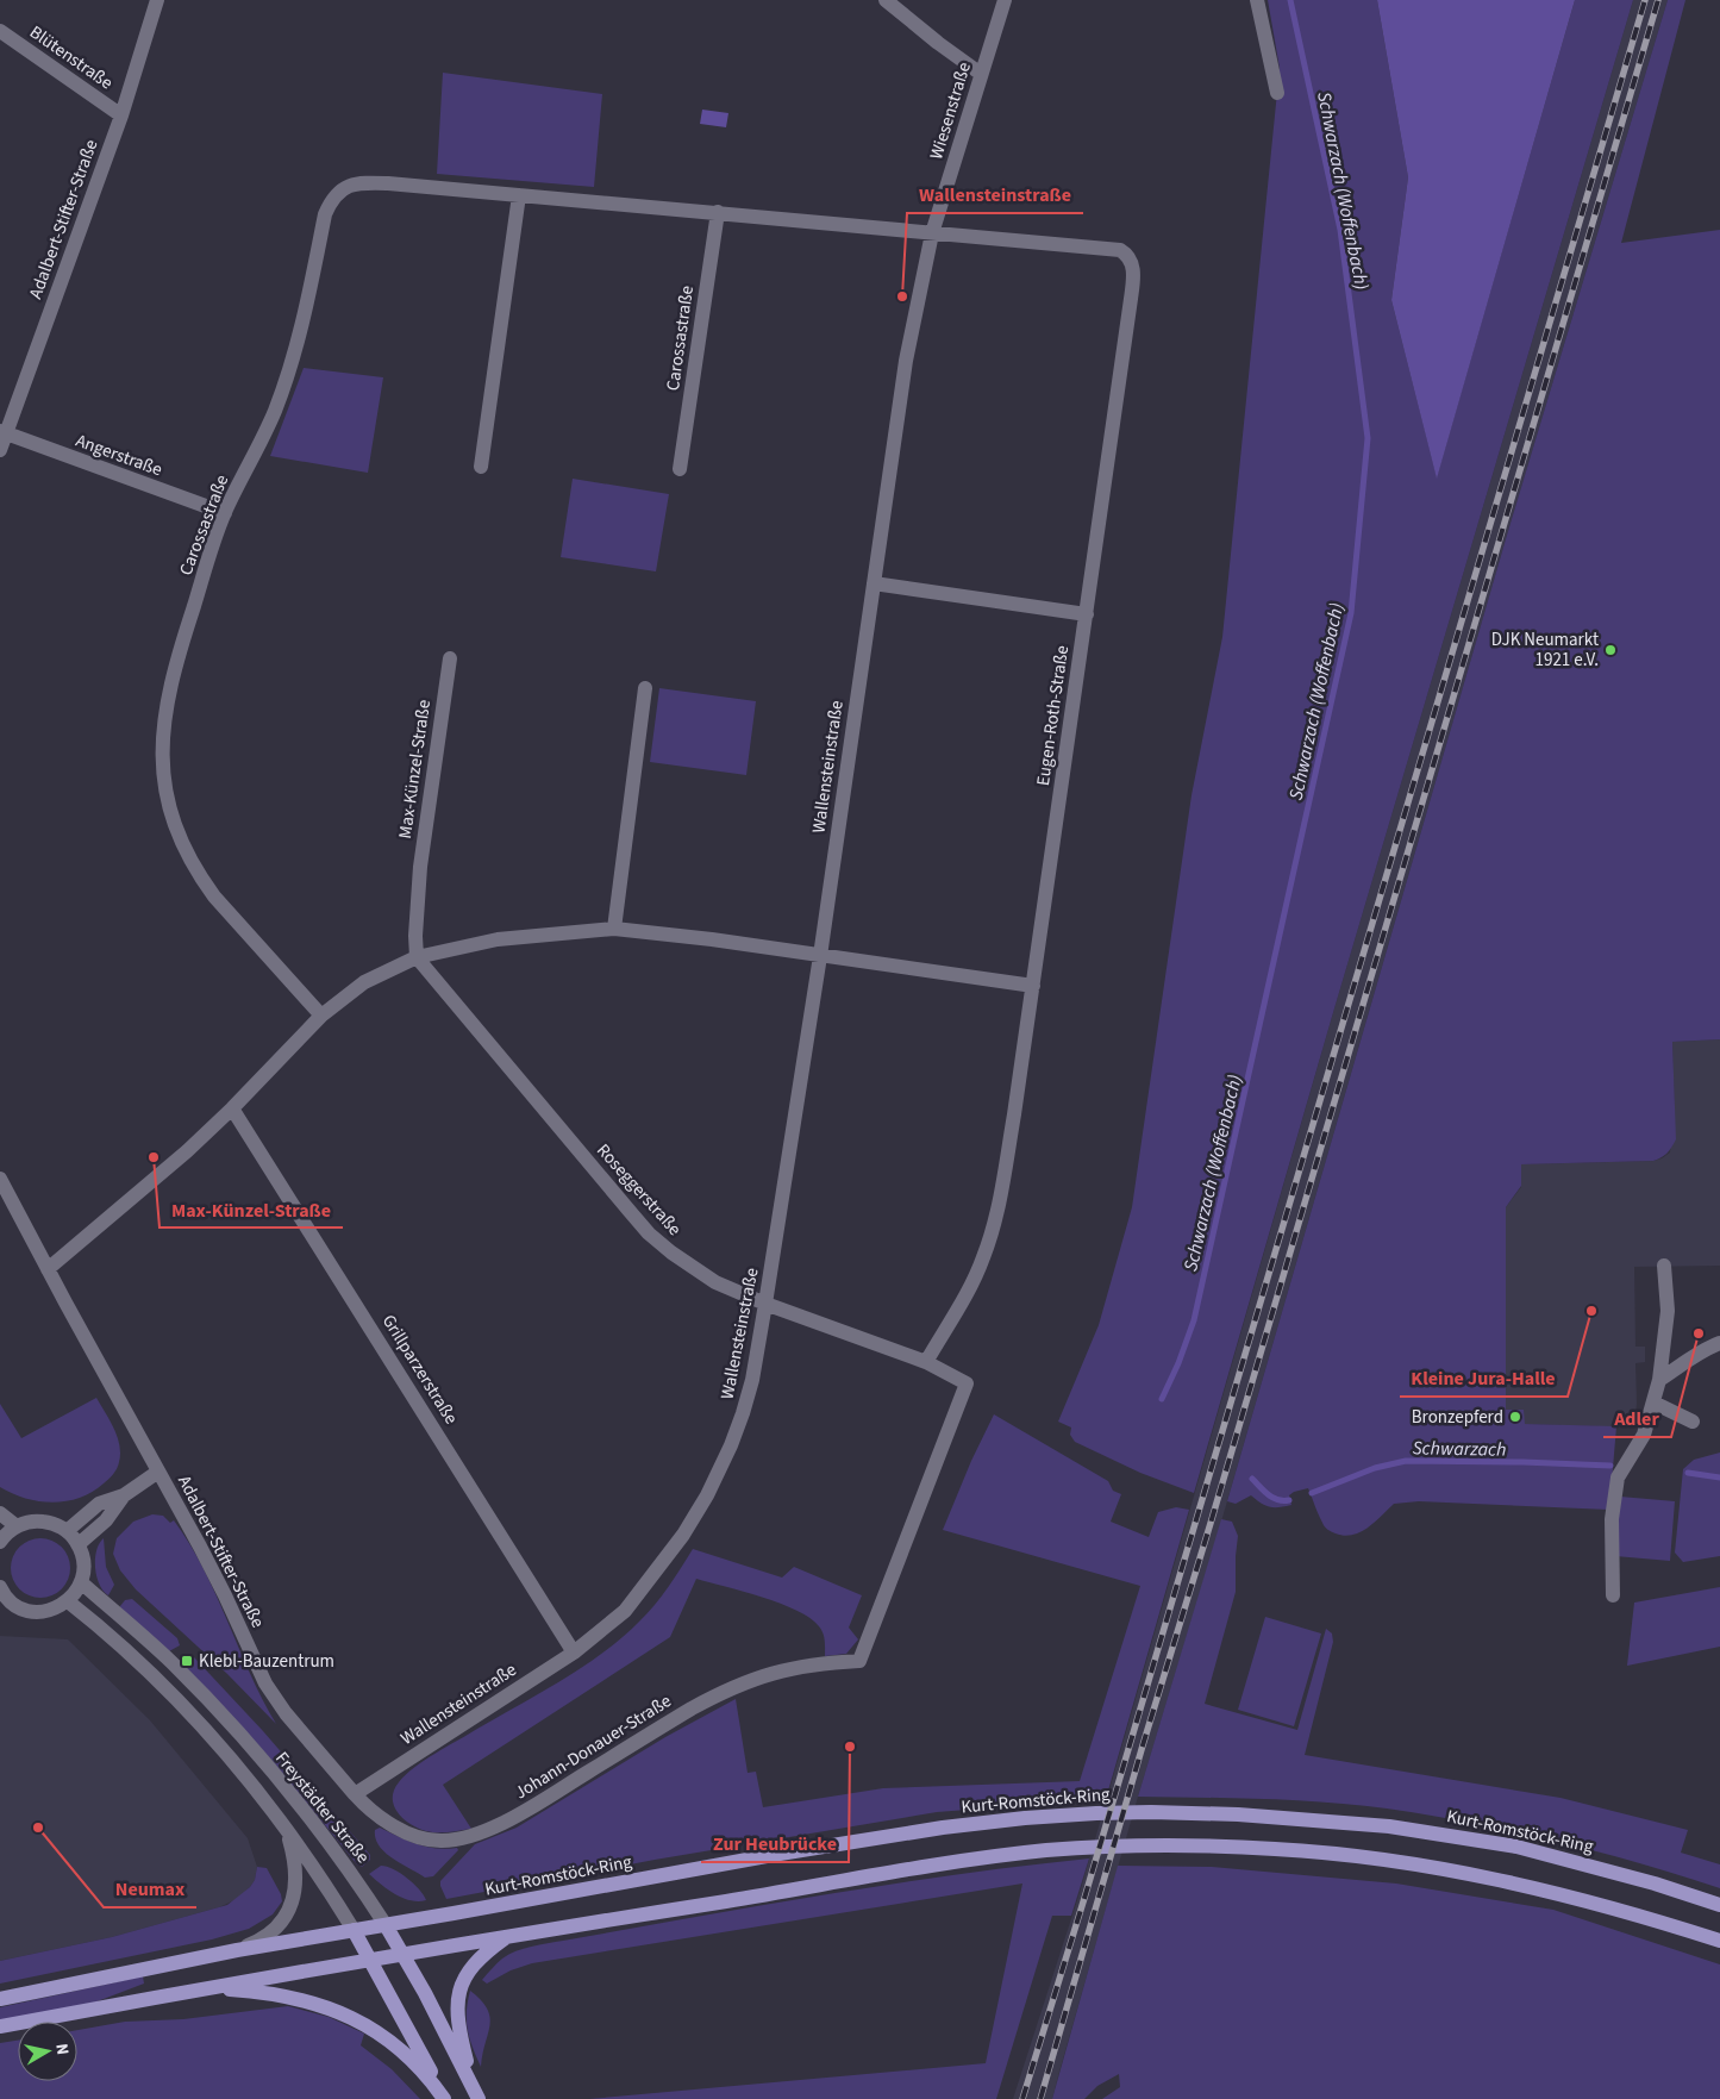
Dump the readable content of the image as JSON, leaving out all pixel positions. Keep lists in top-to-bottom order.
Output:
{
  "streets": {
    "main road": ["Kurt-Romstöck-Ring", "Freystädter Straße"],
    "street": [
      "Blütenstraße",
      "Wiesenstraße",
      "Adalbert-Stifter-Straße",
      "Carossastraße",
      "Angerstraße",
      "Eugen-Roth-Straße",
      "Wallensteinstraße",
      "Max-Künzel-Straße",
      "Roseggerstraße",
      "Grillparzerstraße",
      "Johann-Donauer-Straße"
    ]
  },
  "crossings": [
    ["Blütenstraße", "Adalbert-Stifter-Straße"],
    ["Wiesenstraße", "Carossastraße"],
    ["Wiesenstraße", "Eugen-Roth-Straße"],
    ["Wiesenstraße", "Wallensteinstraße"],
    ["Adalbert-Stifter-Straße", "Angerstraße"],
    ["Adalbert-Stifter-Straße", "Wallensteinstraße"],
    ["Adalbert-Stifter-Straße", "Johann-Donauer-Straße"],
    ["Carossastraße", "Angerstraße"],
    ["Carossastraße", "Eugen-Roth-Straße"],
    ["Carossastraße", "Wallensteinstraße"],
    ["Eugen-Roth-Straße", "Wallensteinstraße"],
    ["Eugen-Roth-Straße", "Roseggerstraße"],
    ["Wallensteinstraße", "Roseggerstraße"],
    ["Wallensteinstraße", "Grillparzerstraße"],
    ["Wallensteinstraße", "Johann-Donauer-Straße"],
    ["Max-Künzel-Straße", "Roseggerstraße"],
    ["Roseggerstraße", "Johann-Donauer-Straße"],
    ["Kurt-Romstöck-Ring", "Freystädter Straße"]
  ],
  "water": ["Schwarzach (Woffenbach)", "Schwarzach"],
  "places": {
    "other": [
      "Wallensteinstraße",
      "DJK Neumarkt 1921 e.V.",
      "Max-Künzel-Straße",
      "Kleine Jura-Halle",
      "Adler",
      "Bronzepferd",
      "Zur Heubrücke",
      "Neumax"
    ],
    "transit": ["Klebl-Bauzentrum"]
  },
  "north": "right"
}
